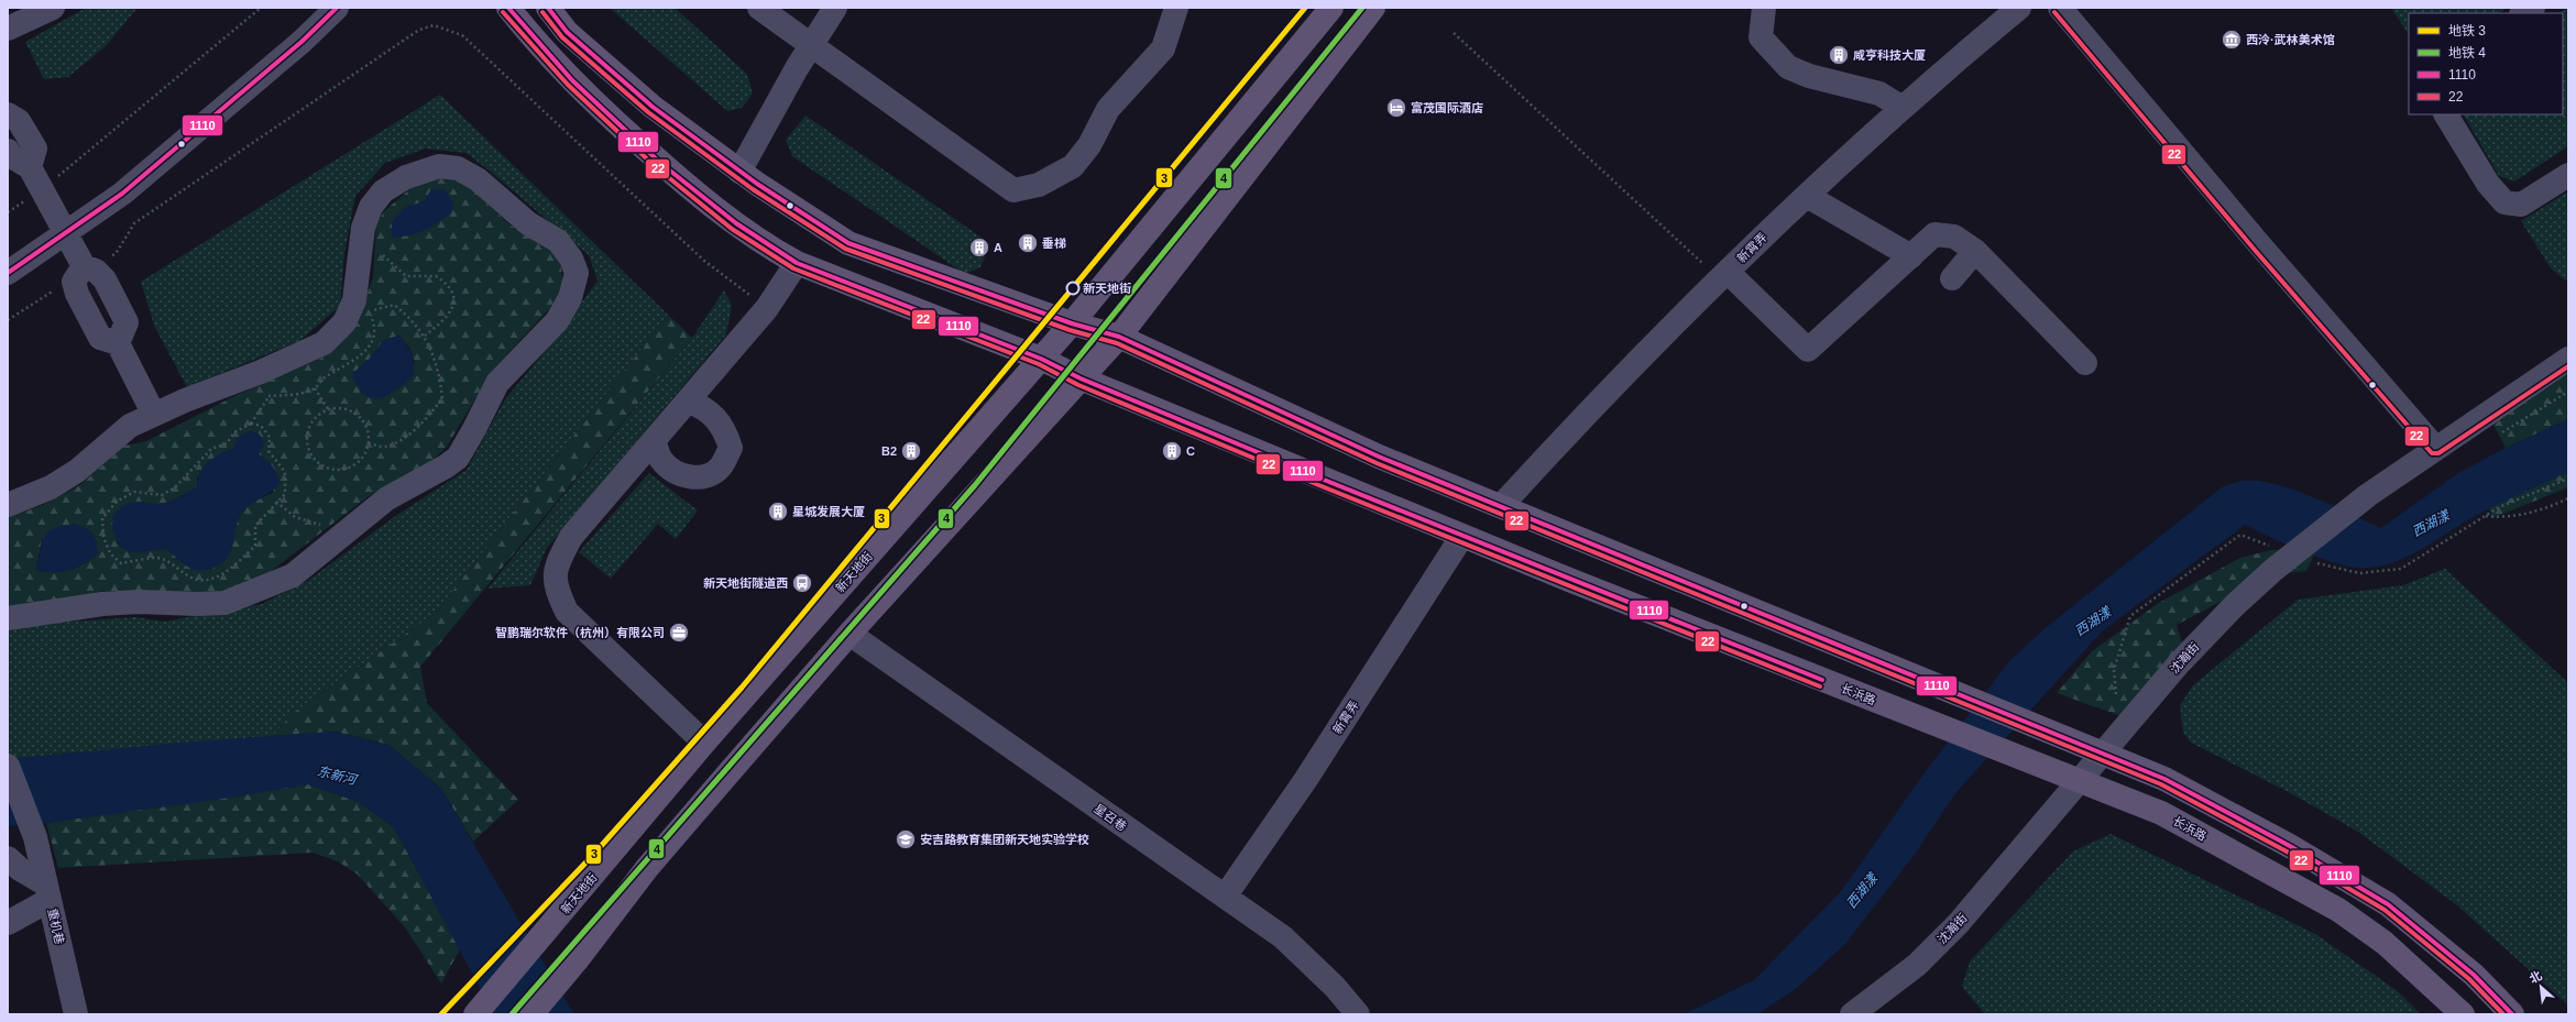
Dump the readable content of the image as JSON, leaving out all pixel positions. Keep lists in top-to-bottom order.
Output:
{
  "streets": {
    "main road": ["新天地街", "长浜路"],
    "street": [
      "新霄弄",
      "沈瀚街",
      "星召巷",
      "重机巷"
    ]
  },
  "crossings": [
    ["新霄弄", "长浜路"],
    ["新霄弄", "星召巷"],
    ["新天地街", "长浜路"],
    ["沈瀚街", "长浜路"]
  ],
  "water": ["西湖漾", "东新河"],
  "places": {
    "museum": ["西泠·武林美术馆"],
    "building": [
      "咸亨科技大厦",
      "垂梯",
      "A",
      "B2",
      "C",
      "星城发展大厦"
    ],
    "hotel": ["富茂国际酒店"],
    "other": ["新天地街"],
    "bus stop": ["新天地街隧道西"],
    "office": ["智鹏瑞尔软件（杭州）有限公司"],
    "school or university": ["安吉路教育集团新天地实验学校"]
  },
  "lines": [
    "metro line 3",
    "metro line 4",
    "transit line 1110",
    "transit line 22"
  ],
  "legend": [
    "地铁 3",
    "地铁 4",
    "1110",
    "22"
  ],
  "north": "top left"
}
